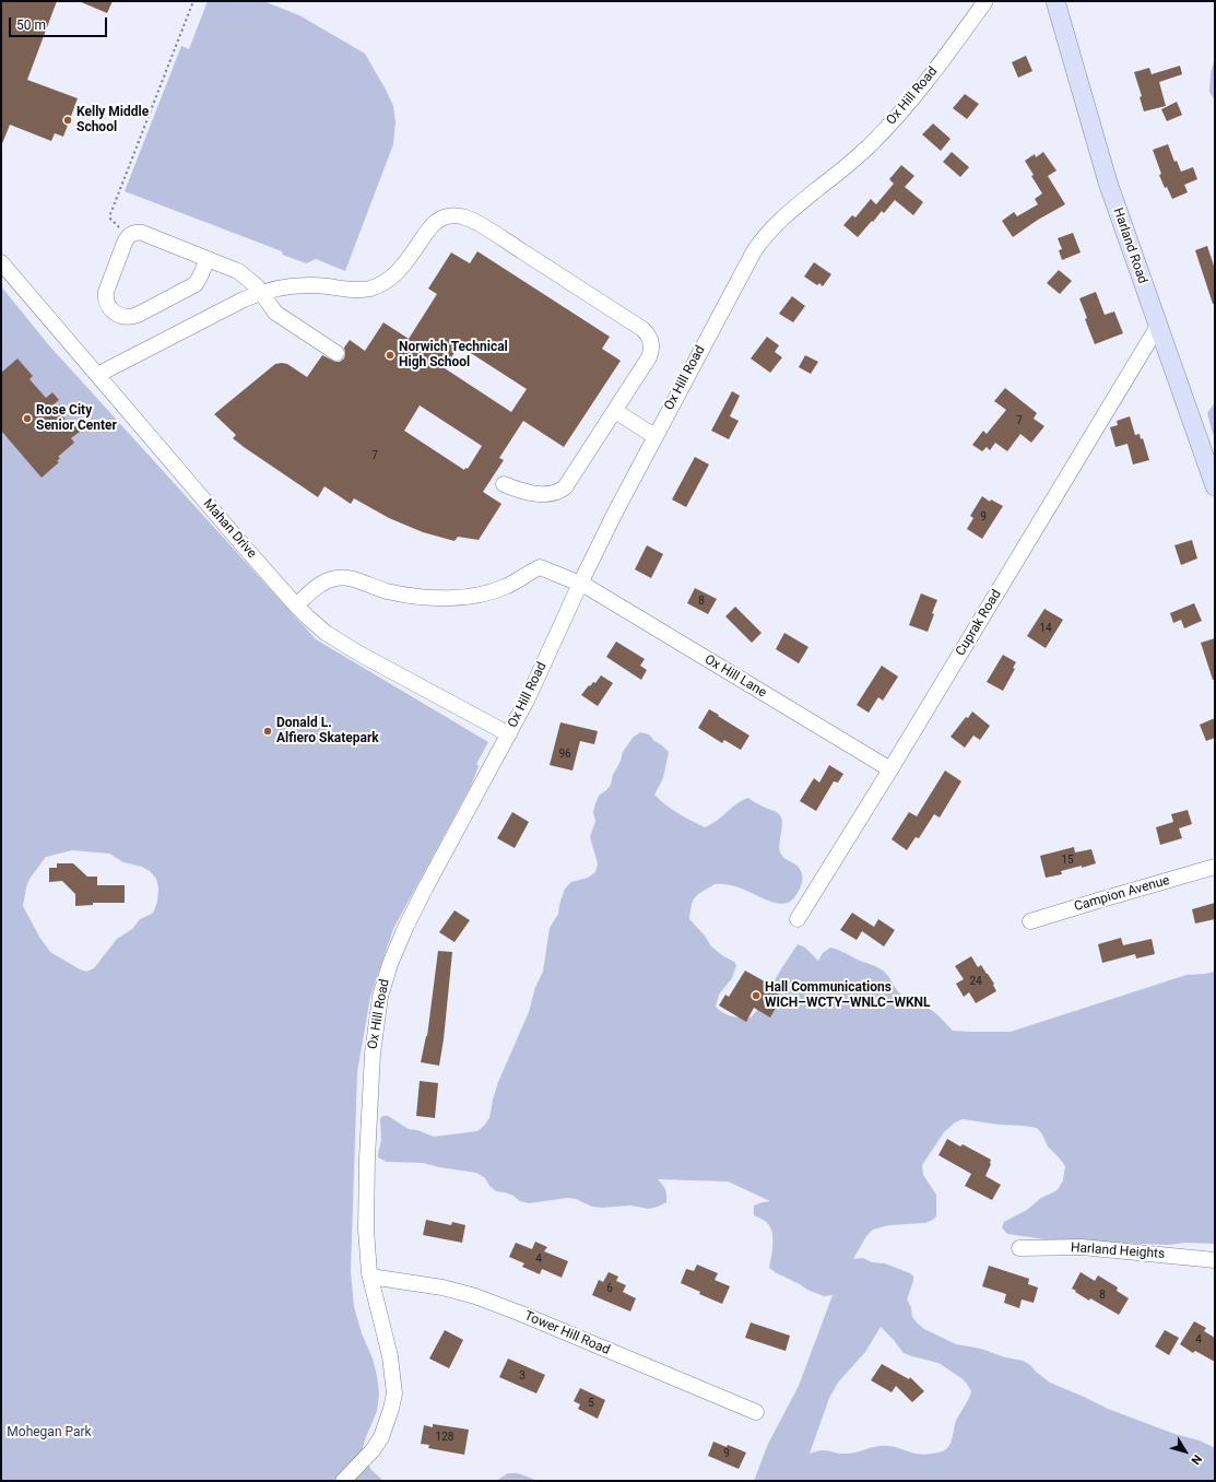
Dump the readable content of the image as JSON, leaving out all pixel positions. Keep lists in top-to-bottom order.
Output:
{
  "streets": {
    "main road": ["Harland Road"],
    "street": [
      "Ox Hill Road",
      "Mahan Drive",
      "Cuprak Road",
      "Ox Hill Lane",
      "Campion Avenue",
      "Harland Heights",
      "Tower Hill Road"
    ]
  },
  "crossings": [
    ["Ox Hill Road", "Mahan Drive"],
    ["Ox Hill Road", "Ox Hill Lane"],
    ["Ox Hill Road", "Tower Hill Road"],
    ["Harland Road", "Cuprak Road"],
    ["Mahan Drive", "Ox Hill Lane"],
    ["Cuprak Road", "Ox Hill Lane"]
  ],
  "parks": ["Mohegan Park"],
  "places": [
    "Kelly Middle School",
    "Norwich Technical High School",
    "Rose City Senior Center",
    "Donald L. Alfiero Skatepark",
    "Hall Communications WICH–WCTY–WNLC–WKNL"
  ],
  "house_numbers": [
    "7",
    "7",
    "9",
    "8",
    "14",
    "96",
    "15",
    "24",
    "4",
    "6",
    "8",
    "4",
    "3",
    "5",
    "128",
    "9"
  ],
  "scale_bar": "50 m",
  "north": "bottom right"
}
